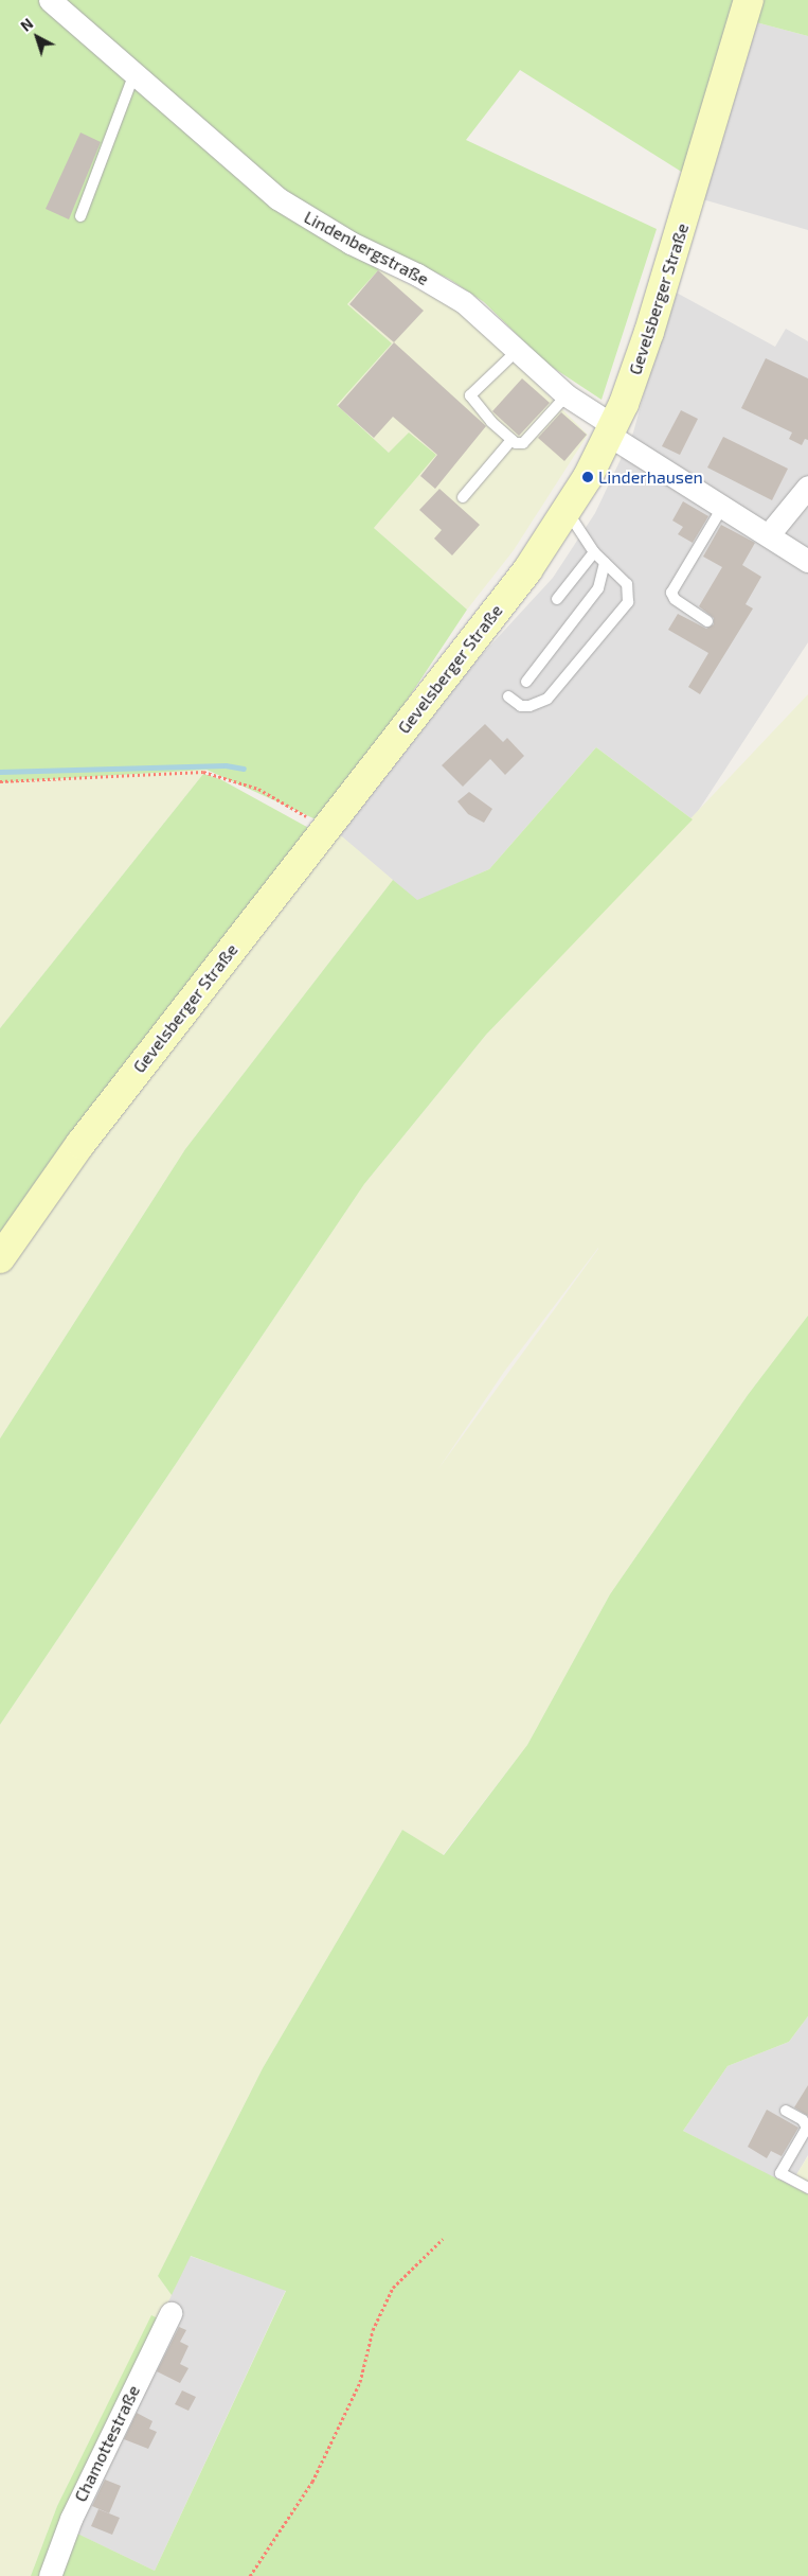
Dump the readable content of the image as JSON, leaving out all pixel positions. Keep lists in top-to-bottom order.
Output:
{
  "streets": {
    "main road": ["Gevelsberger Straße"],
    "street": ["Lindenbergstraße", "Chamottestraße"]
  },
  "crossings": [
    ["Lindenbergstraße", "Gevelsberger Straße"]
  ],
  "places": ["Linderhausen"],
  "north": "top left"
}
